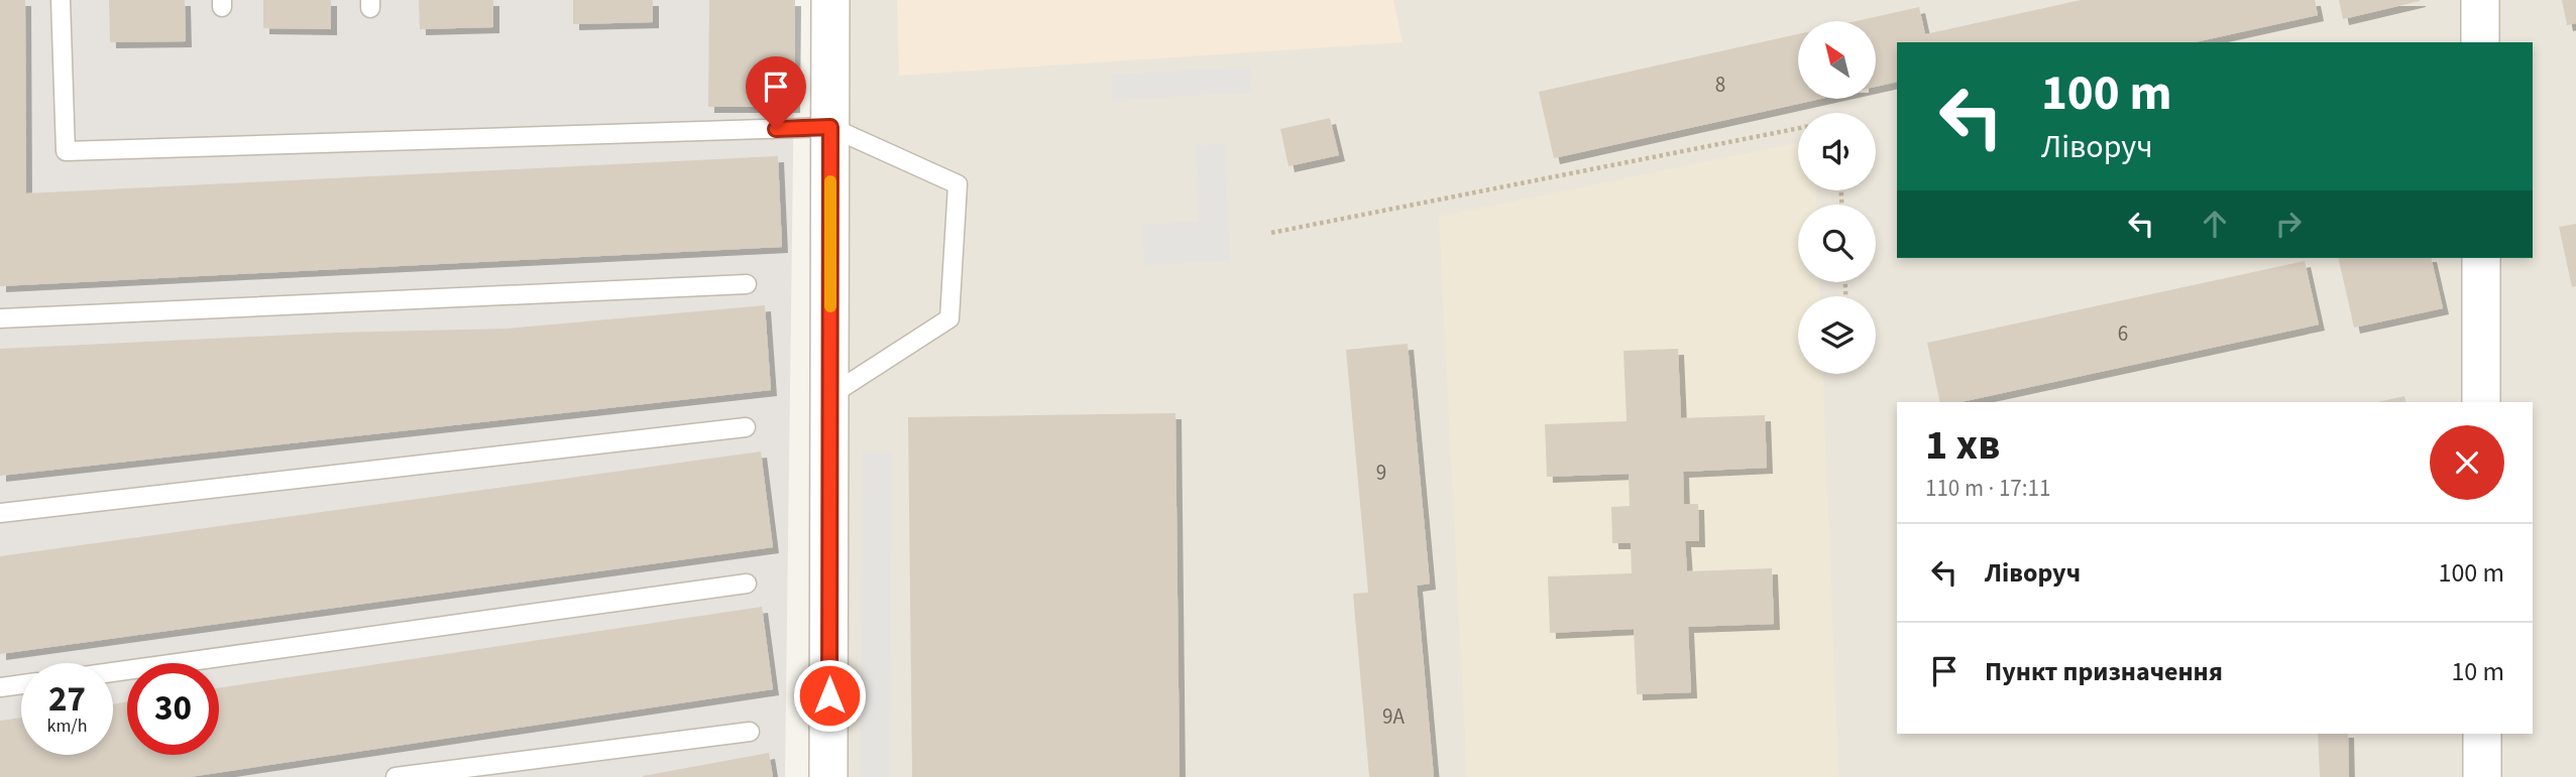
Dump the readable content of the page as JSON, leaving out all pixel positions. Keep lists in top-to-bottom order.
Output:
{
  "house_numbers": [
    "8",
    "6",
    "9",
    "9А"
  ],
  "north": "top left",
  "page": {
    "turn": ["100 m", "Ліворуч"],
    "heading": ["1 хв", "110 m · 17:11"],
    "list": [
      {
        "name": "Ліворуч",
        "value": "100 m"
      },
      {
        "name": "Пункт призначення",
        "value": "10 m"
      }
    ],
    "speed": "27 km/h",
    "limit": "30"
  }
}
